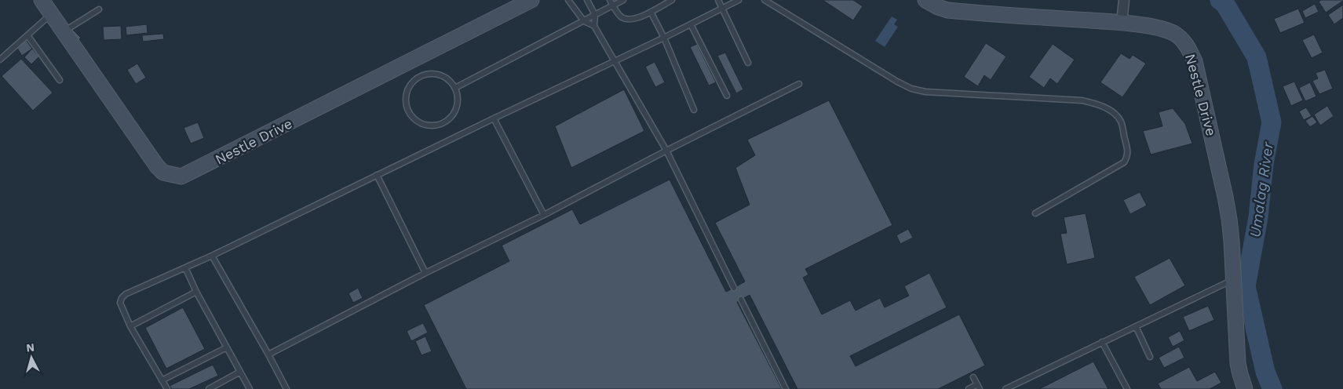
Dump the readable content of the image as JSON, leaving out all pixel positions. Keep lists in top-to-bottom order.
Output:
{
  "streets": {
    "street": ["Nestle Drive"]
  },
  "water": ["Umalag River"],
  "north": "top"
}
